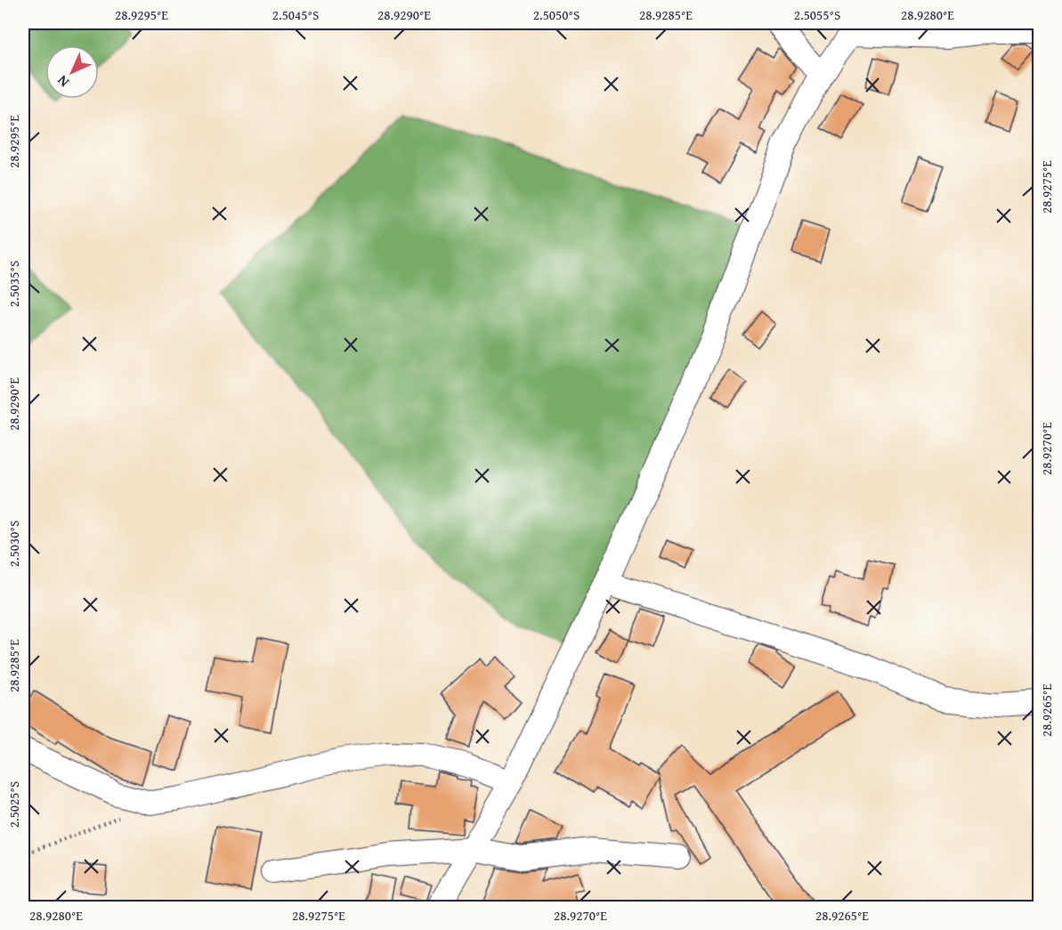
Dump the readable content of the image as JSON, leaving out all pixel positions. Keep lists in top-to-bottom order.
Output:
{
  "north": "bottom left",
  "coordinates": [
    "28.9295°E",
    "2.5045°S",
    "28.9290°E",
    "2.5050°S",
    "28.9285°E",
    "2.5055°S",
    "28.9280°E",
    "28.9275°E",
    "2.5035°S",
    "28.9270°E",
    "2.5030°S",
    "28.9265°E",
    "2.5025°S"
  ]
}
